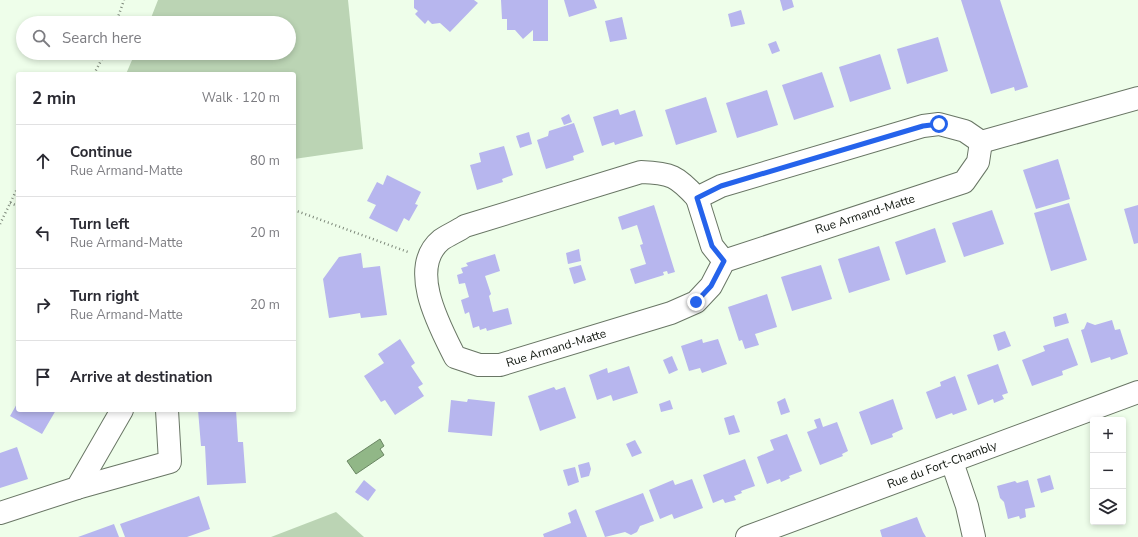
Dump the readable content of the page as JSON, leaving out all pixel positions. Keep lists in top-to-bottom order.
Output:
{
  "streets": {
    "street": ["Rue Armand-Matte", "Rue du Fort-Chambly"]
  },
  "page": {
    "search": "Search here",
    "heading": ["2 min", "Walk · 120 m"],
    "list": [
      ["Continue", "Rue Armand-Matte", "80 m"],
      ["Turn left", "Rue Armand-Matte", "20 m"],
      ["Turn right", "Rue Armand-Matte", "20 m"],
      "Arrive at destination"
    ],
    "map_buttons": ["+", "−"]
  }
}
